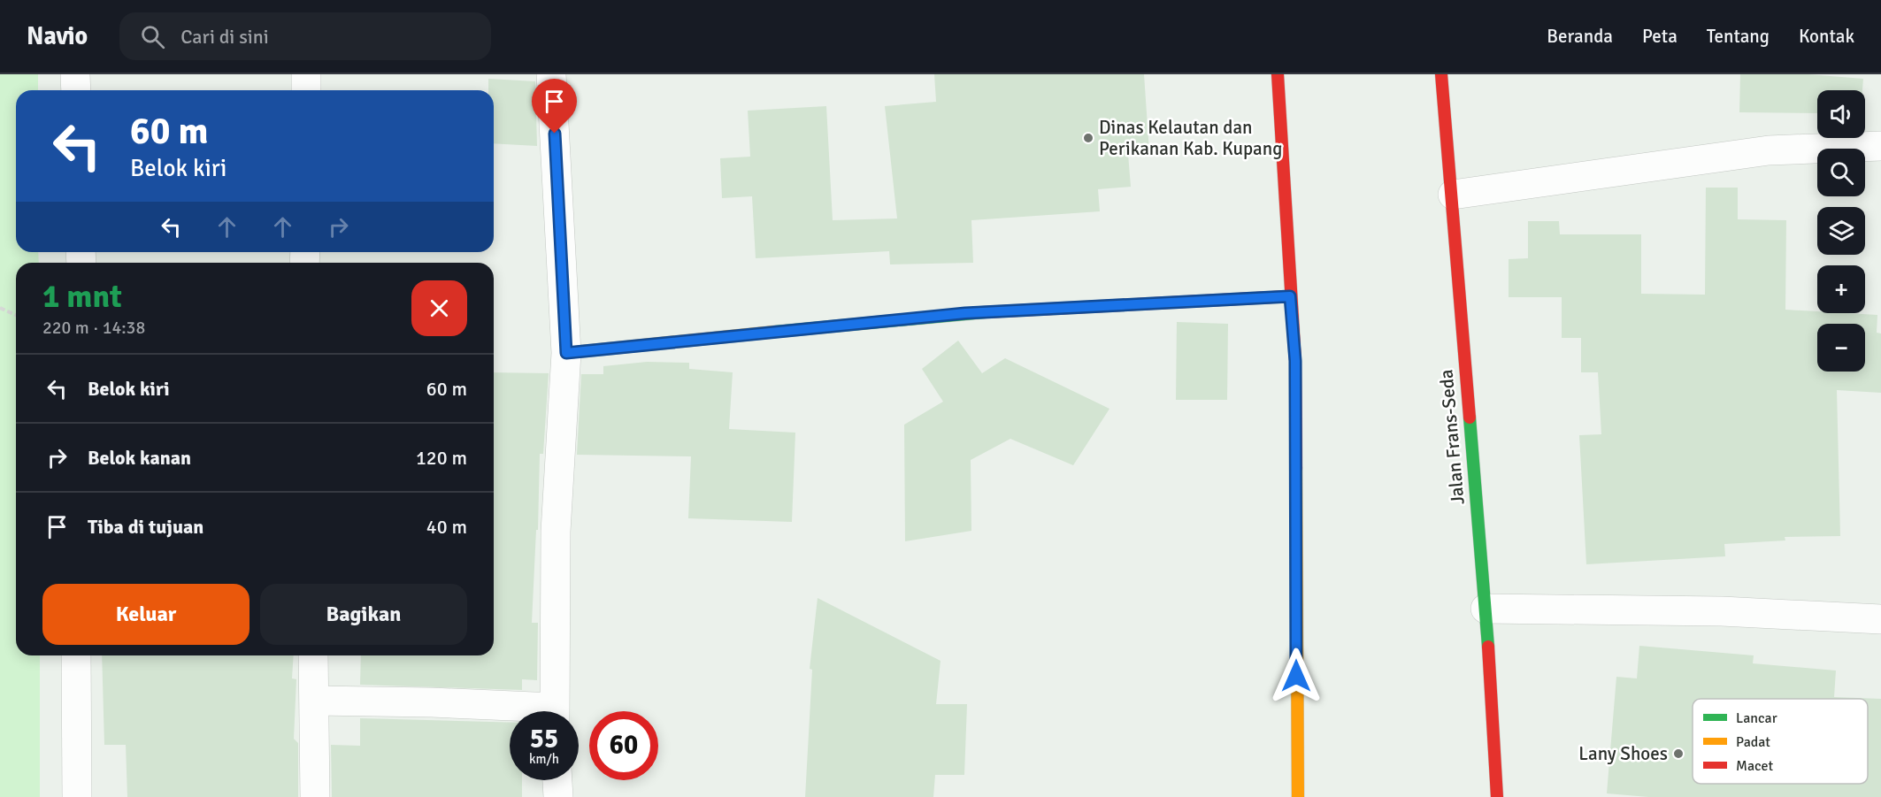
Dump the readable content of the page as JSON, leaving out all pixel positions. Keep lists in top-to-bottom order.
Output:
{
  "streets": {
    "main road": ["Jalan Frans-Seda"]
  },
  "places": ["Dinas Kelautan dan Perikanan Kab. Kupang", "Lany Shoes"],
  "legend": ["Lancar", "Padat", "Macet"],
  "page": {
    "header": "Navio",
    "search": "Cari di sini",
    "nav": [
      "Beranda",
      "Peta",
      "Tentang",
      "Kontak"
    ],
    "map_buttons": ["+", "−"],
    "turn": ["60 m", "Belok kiri"],
    "heading": ["1 mnt", "220 m · 14:38"],
    "list": [
      {
        "name": "Belok kiri",
        "value": "60 m"
      },
      {
        "name": "Belok kanan",
        "value": "120 m"
      },
      {
        "name": "Tiba di tujuan",
        "value": "40 m"
      }
    ],
    "buttons": ["Keluar", "Bagikan"],
    "speed": "55 km/h",
    "limit": "60"
  }
}
